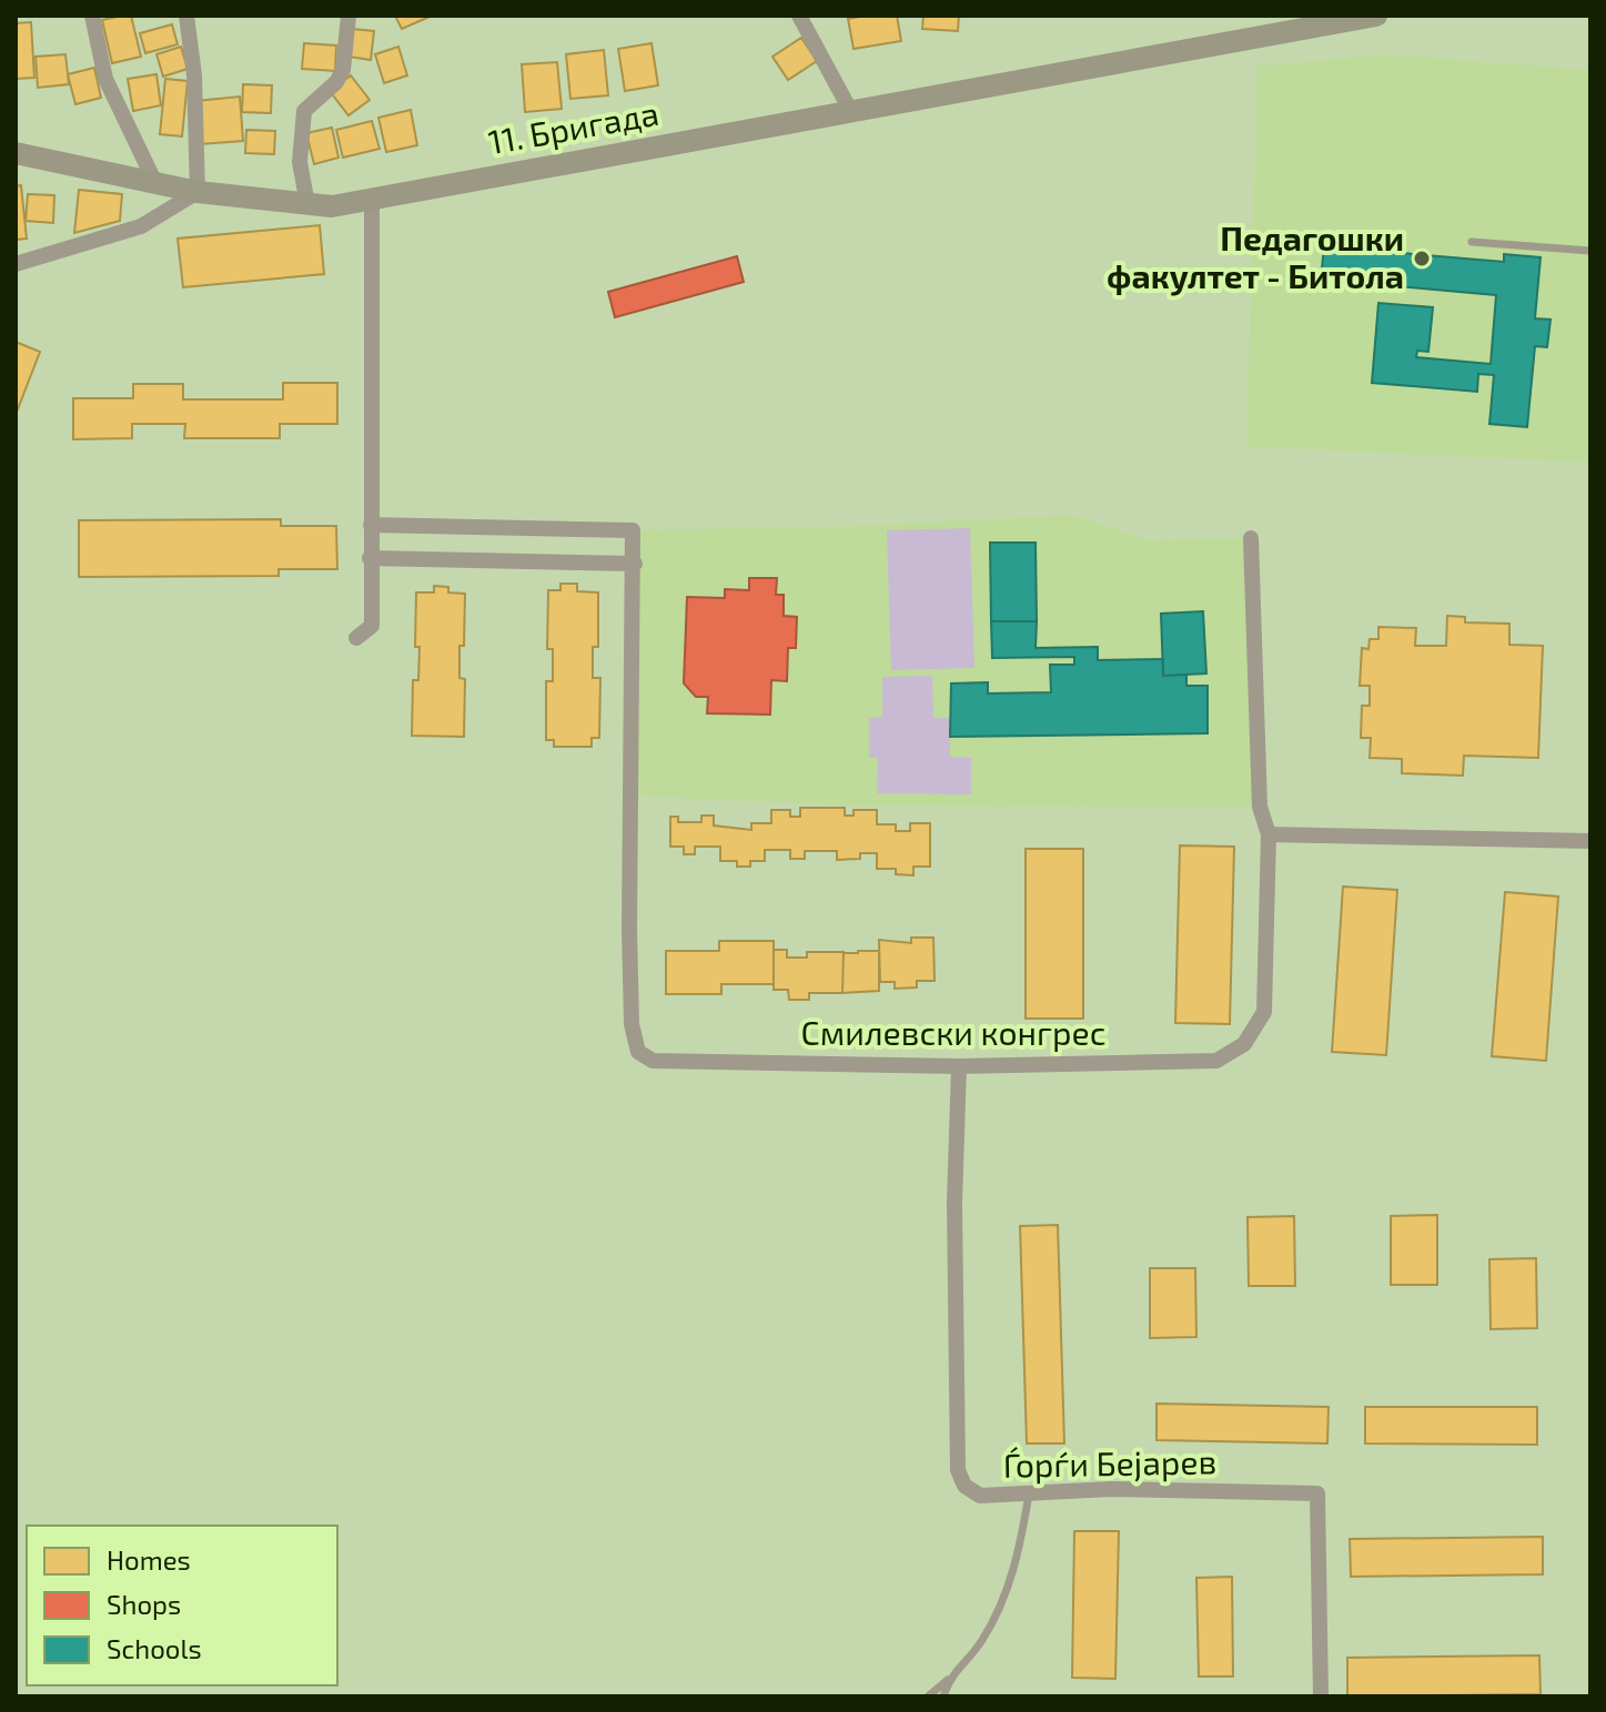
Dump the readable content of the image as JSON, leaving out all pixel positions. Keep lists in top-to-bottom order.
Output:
{
  "streets": {
    "main road": ["11. Бригада"],
    "street": ["Смилевски конгрес", "Ѓорѓи Бејарев"]
  },
  "crossings": [
    ["Смилевски конгрес", "Ѓорѓи Бејарев"]
  ],
  "places": ["Педагошки факултет - Битола"],
  "legend": ["Homes", "Shops", "Schools"]
}
